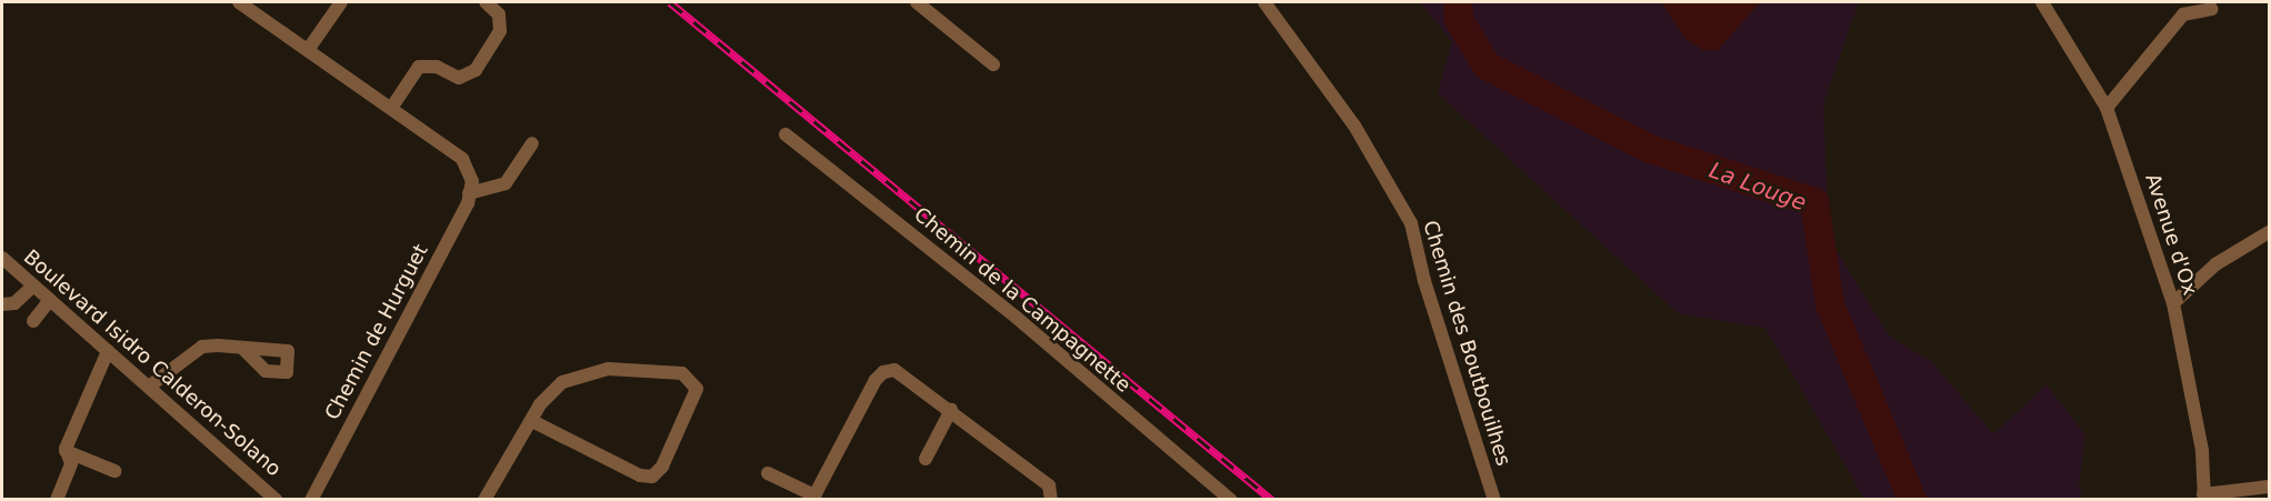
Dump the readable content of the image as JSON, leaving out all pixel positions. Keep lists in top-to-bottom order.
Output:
{
  "streets": {
    "street": [
      "Avenue d'Ox",
      "Chemin de la Campagnette",
      "Chemin de Hurguet",
      "Chemin des Boutbouilhes",
      "Boulevard Isidro Calderon-Solano"
    ]
  },
  "water": ["La Louge"]
}
